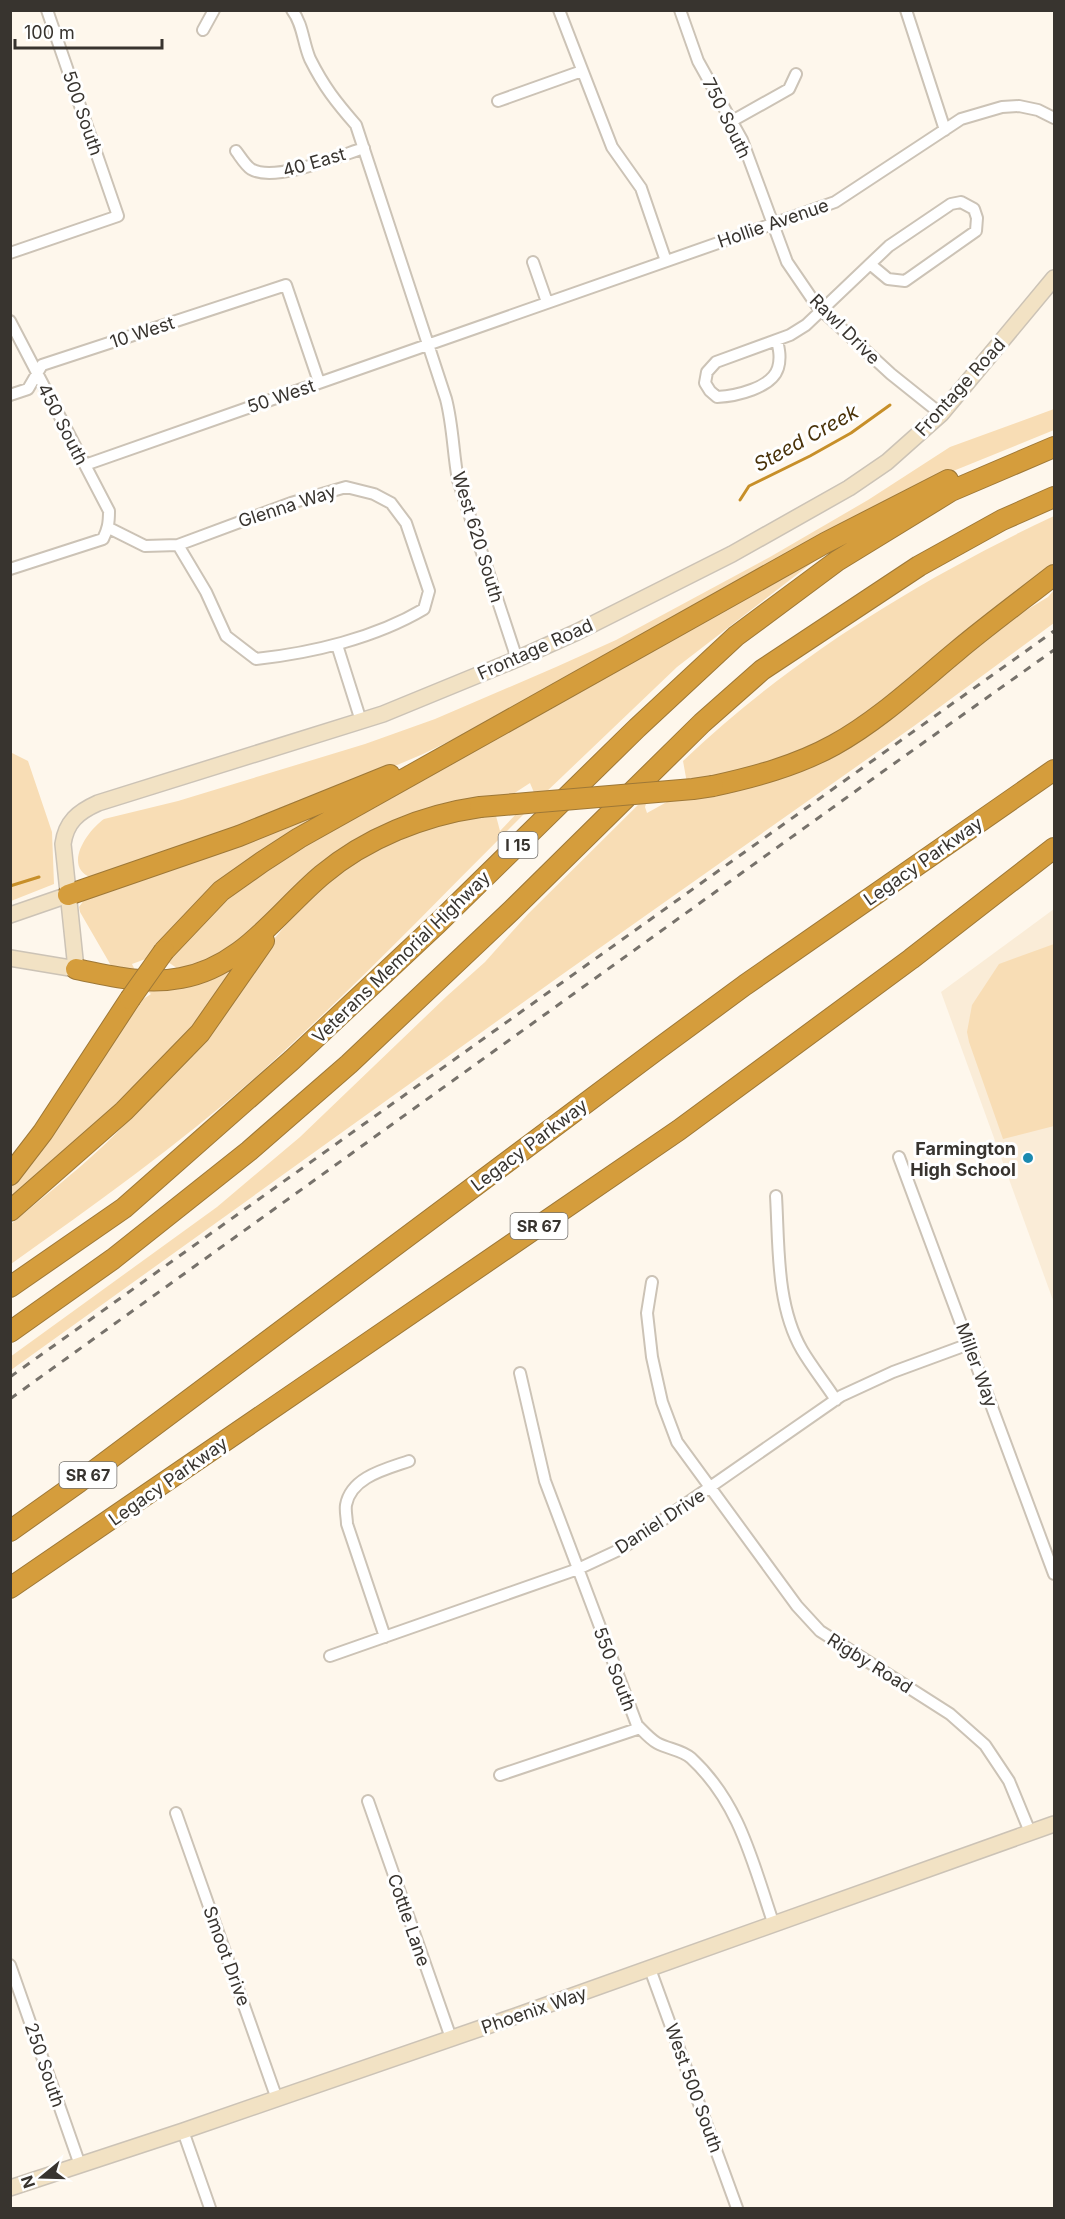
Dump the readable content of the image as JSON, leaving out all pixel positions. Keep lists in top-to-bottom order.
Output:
{
  "streets": {
    "highway": [
      "I 15",
      "Legacy Parkway",
      "Veterans Memorial Highway",
      "SR 67"
    ],
    "street": [
      "500 South",
      "750 South",
      "40 East",
      "Hollie Avenue",
      "Rawl Drive",
      "10 West",
      "Frontage Road",
      "50 West",
      "450 South",
      "Glenna Way",
      "West 620 South",
      "Miller Way",
      "Daniel Drive",
      "Rigby Road",
      "550 South",
      "Cottle Lane",
      "Smoot Drive",
      "Phoenix Way",
      "250 South",
      "West 500 South"
    ]
  },
  "crossings": [
    ["750 South", "Hollie Avenue"],
    ["750 South", "Rawl Drive"],
    ["40 East", "West 620 South"],
    ["Hollie Avenue", "Rawl Drive"],
    ["Hollie Avenue", "50 West"],
    ["Rawl Drive", "Frontage Road"],
    ["10 West", "50 West"],
    ["10 West", "450 South"],
    ["Frontage Road", "West 620 South"],
    ["50 West", "450 South"],
    ["50 West", "West 620 South"],
    ["450 South", "Glenna Way"],
    ["Miller Way", "Daniel Drive"],
    ["Daniel Drive", "Rigby Road"],
    ["Daniel Drive", "550 South"],
    ["Rigby Road", "Phoenix Way"],
    ["550 South", "Phoenix Way"],
    ["Cottle Lane", "Phoenix Way"],
    ["Smoot Drive", "Phoenix Way"],
    ["Phoenix Way", "250 South"],
    ["Phoenix Way", "West 500 South"]
  ],
  "water": ["Steed Creek"],
  "places": ["Farmington High School"],
  "scale_bar": "100 m",
  "north": "left"
}
